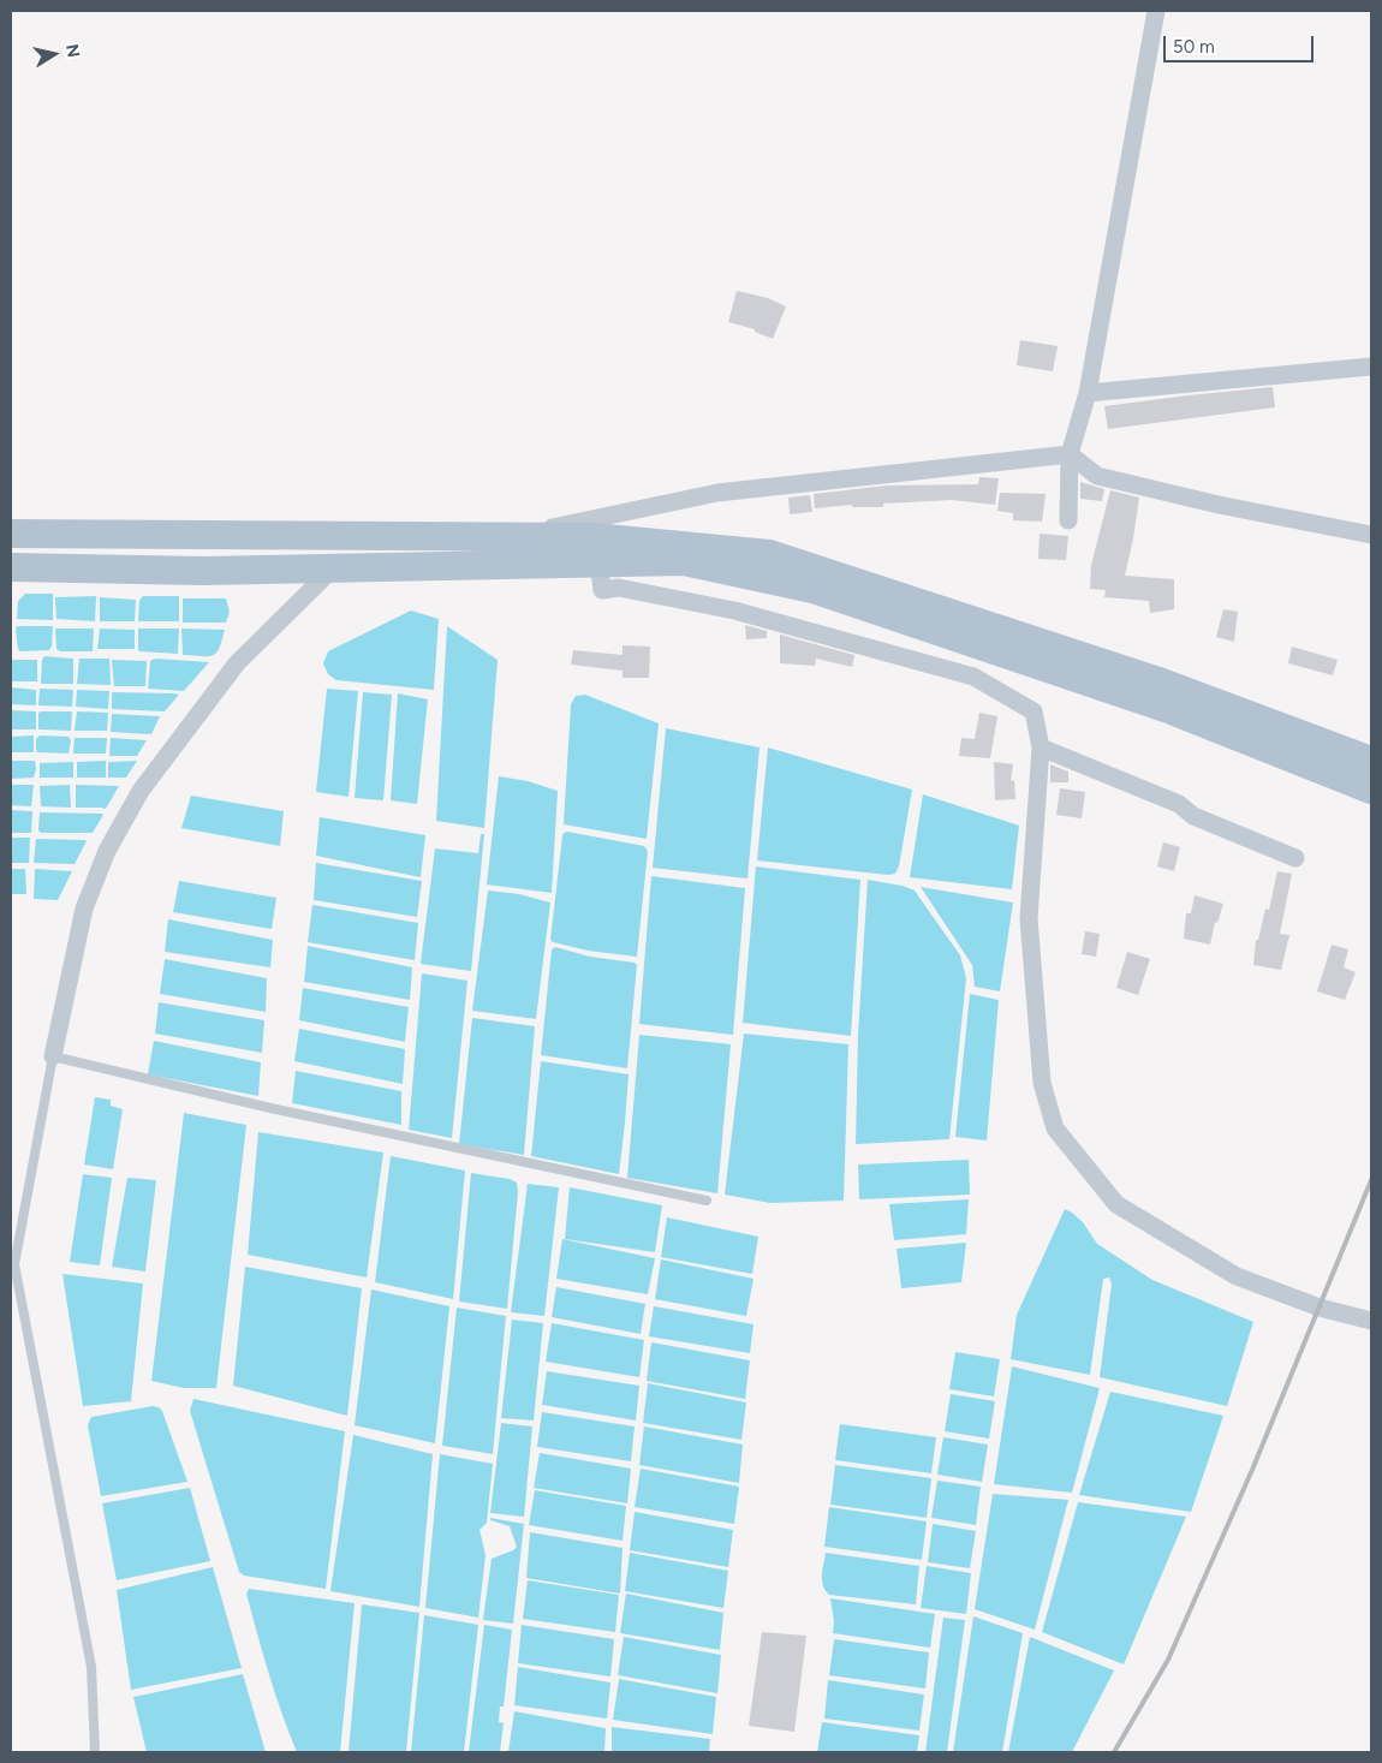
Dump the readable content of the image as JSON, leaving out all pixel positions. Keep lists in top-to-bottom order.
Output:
{
  "scale_bar": "50 m",
  "north": "right"
}
